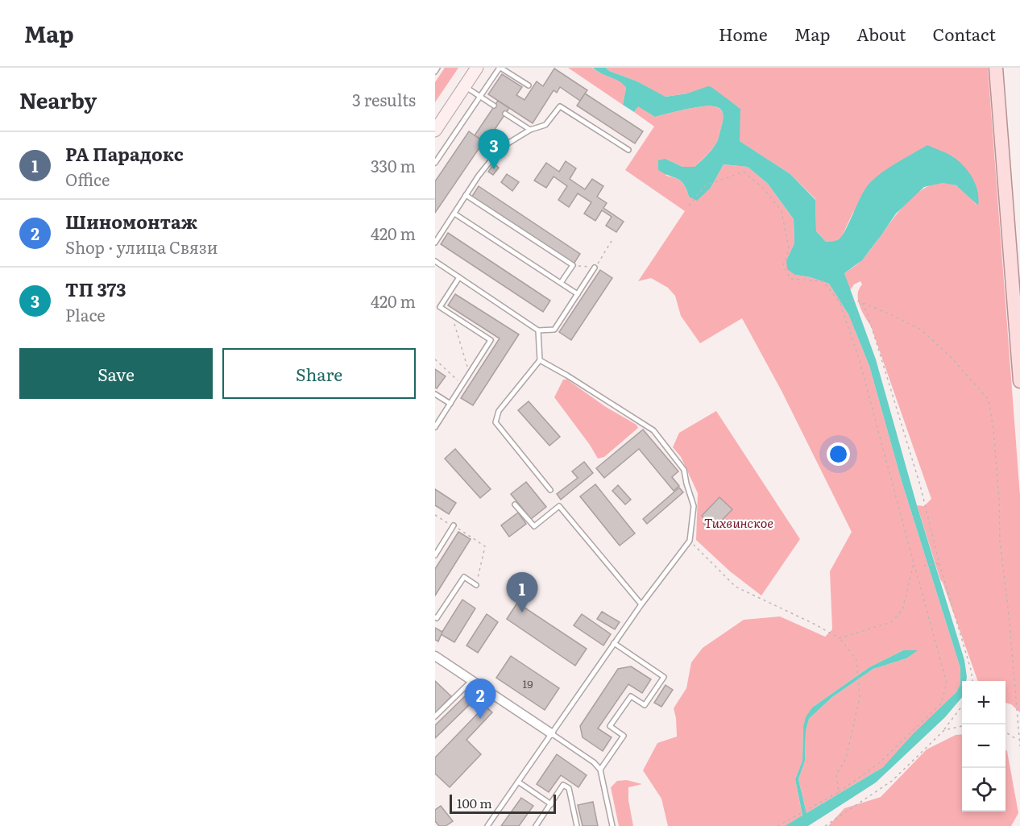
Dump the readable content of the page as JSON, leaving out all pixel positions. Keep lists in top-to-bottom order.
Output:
{
  "parks": ["Тихвинское"],
  "house_numbers": ["19"],
  "scale_bar": "100 m",
  "page": {
    "header": "Map",
    "nav": [
      "Home",
      "Map",
      "About",
      "Contact"
    ],
    "heading": ["Nearby", "3 results"],
    "pins": ["3", "1", "2"],
    "list": [
      {
        "mark": "1",
        "name": "РА Парадокс",
        "note": "Office",
        "value": "330 m"
      },
      {
        "mark": "2",
        "name": "Шиномонтаж",
        "note": "Shop · улица Связи",
        "value": "420 m"
      },
      {
        "mark": "3",
        "name": "ТП 373",
        "note": "Place",
        "value": "420 m"
      }
    ],
    "buttons": ["Save", "Share"],
    "map_buttons": ["+", "−"],
    "scale": "100 m"
  }
}
